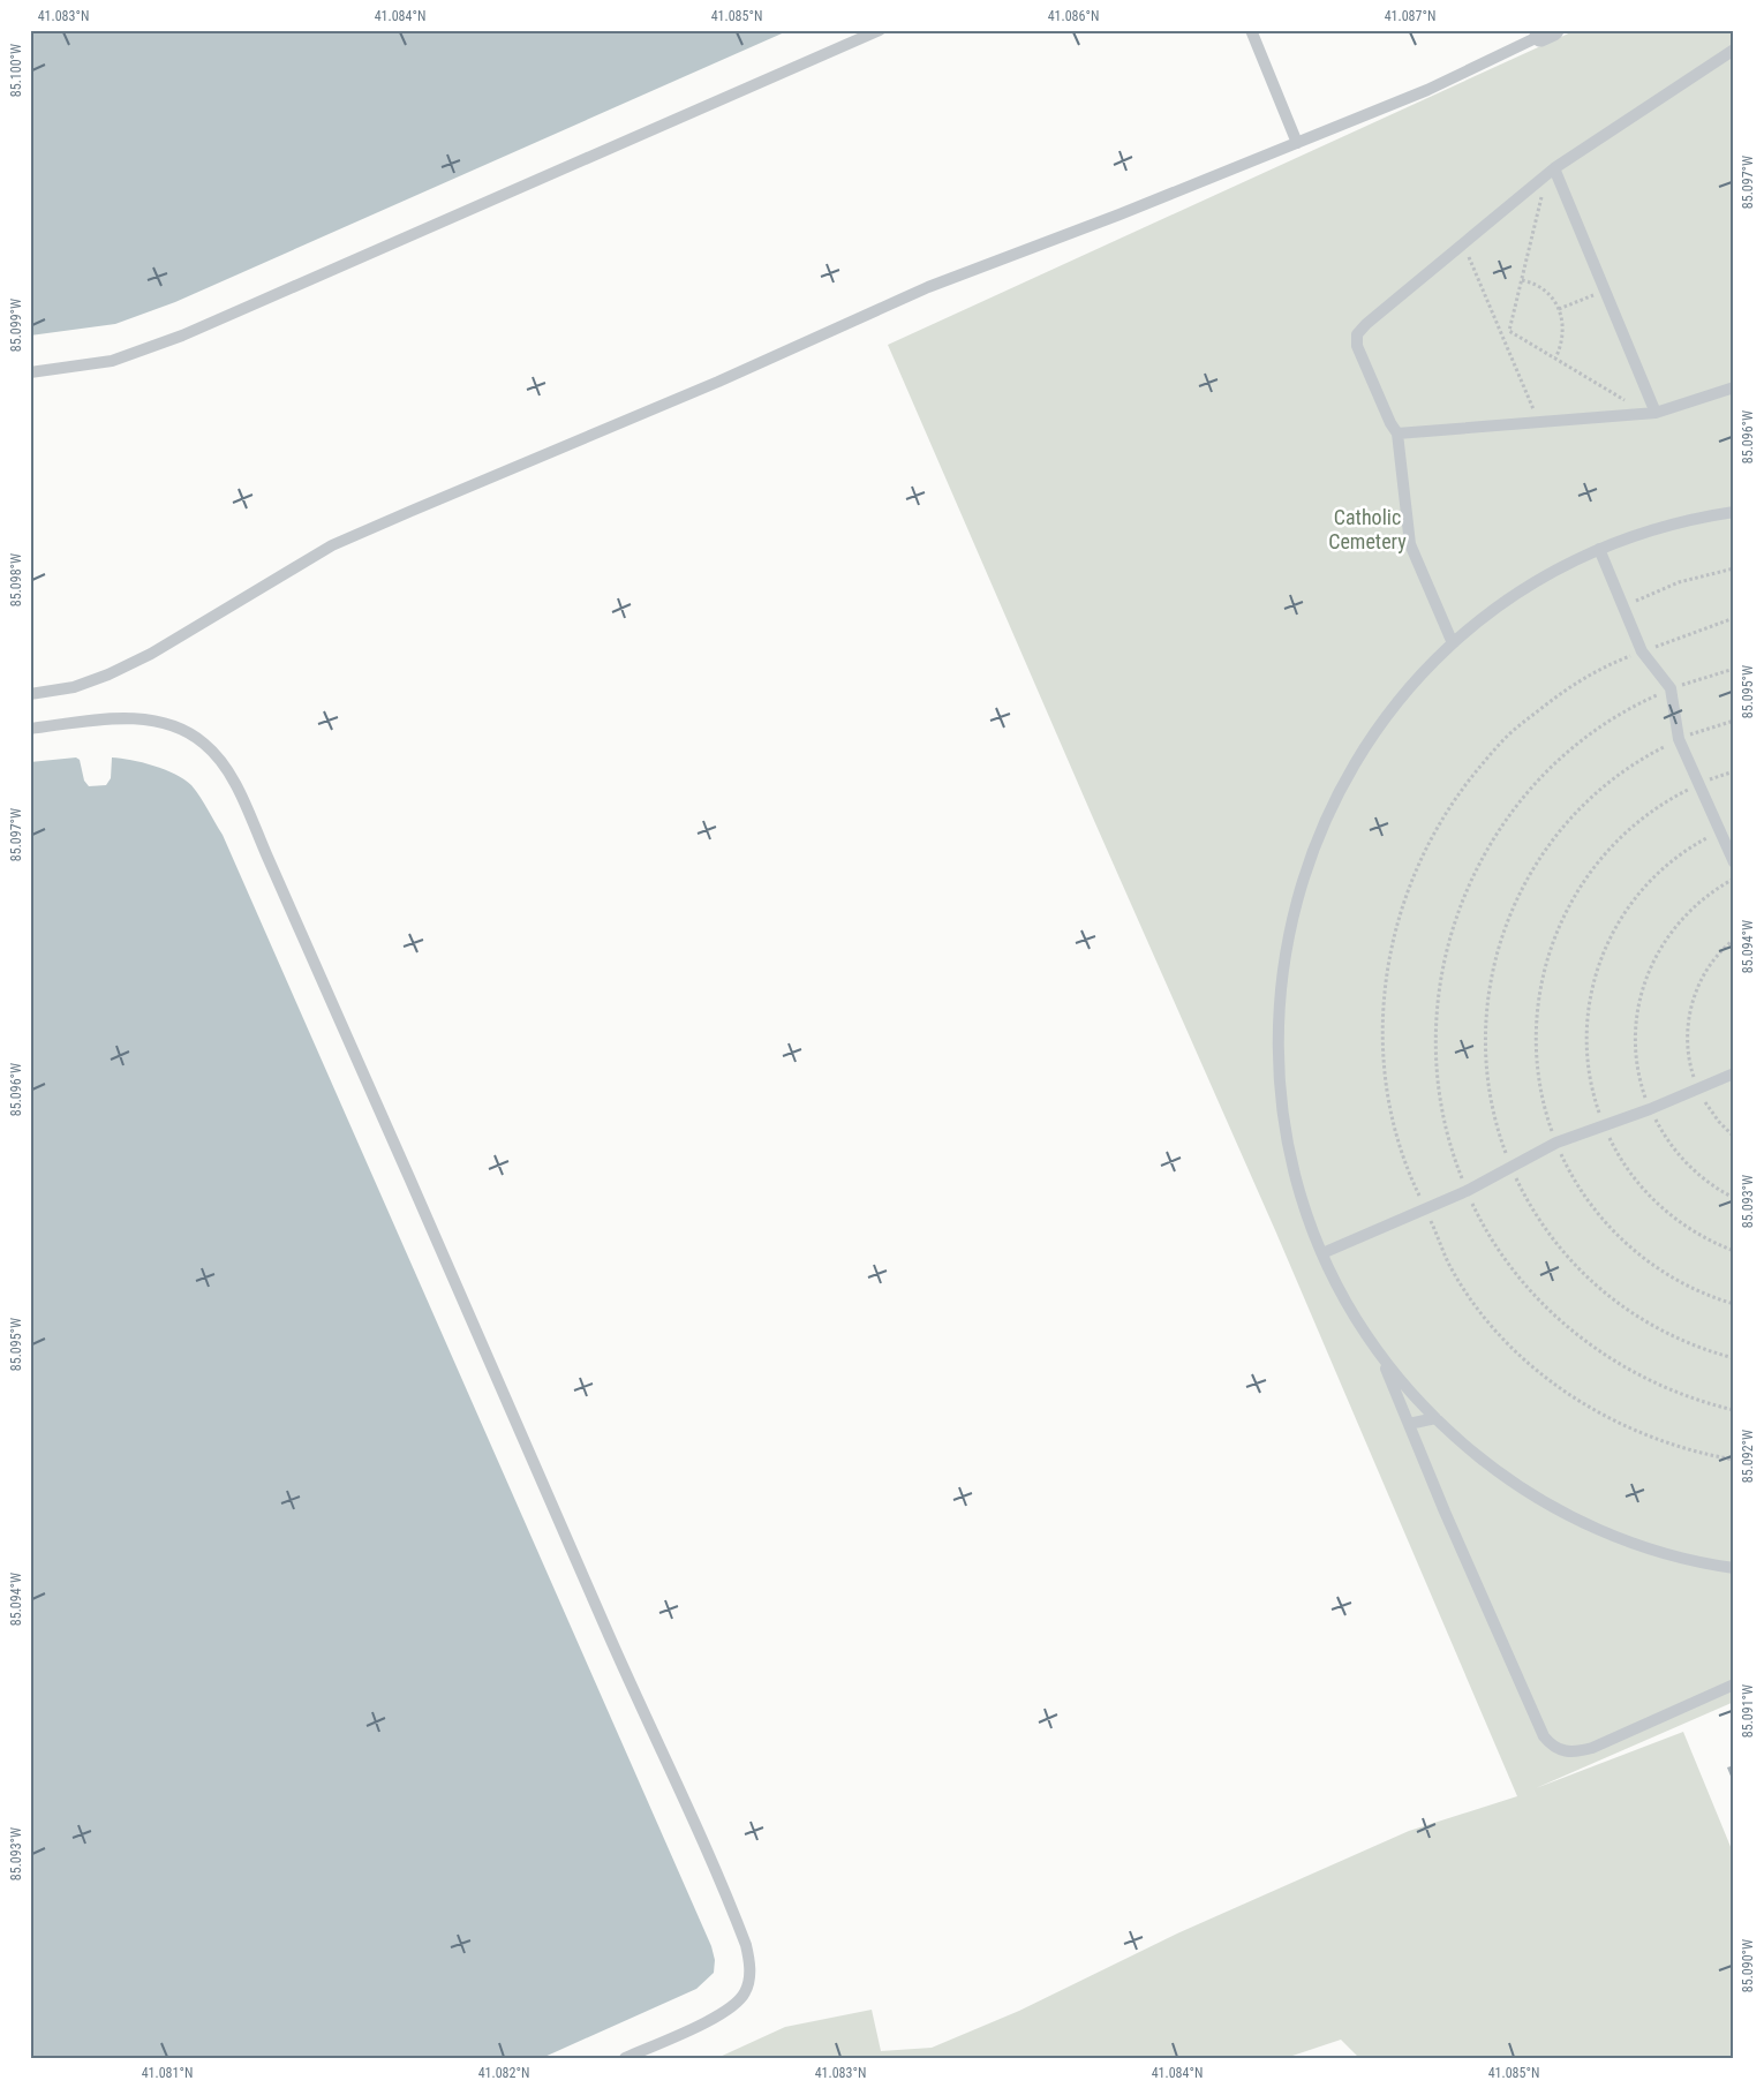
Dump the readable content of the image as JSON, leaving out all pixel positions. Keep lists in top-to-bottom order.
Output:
{
  "parks": ["Catholic Cemetery"],
  "coordinates": [
    "41.083°N",
    "41.084°N",
    "41.085°N",
    "41.086°N",
    "41.087°N",
    "85.100°W",
    "85.097°W",
    "85.099°W",
    "85.096°W",
    "85.098°W",
    "85.095°W",
    "85.094°W",
    "85.093°W",
    "85.092°W",
    "85.091°W",
    "85.090°W",
    "41.081°N",
    "41.082°N"
  ]
}
